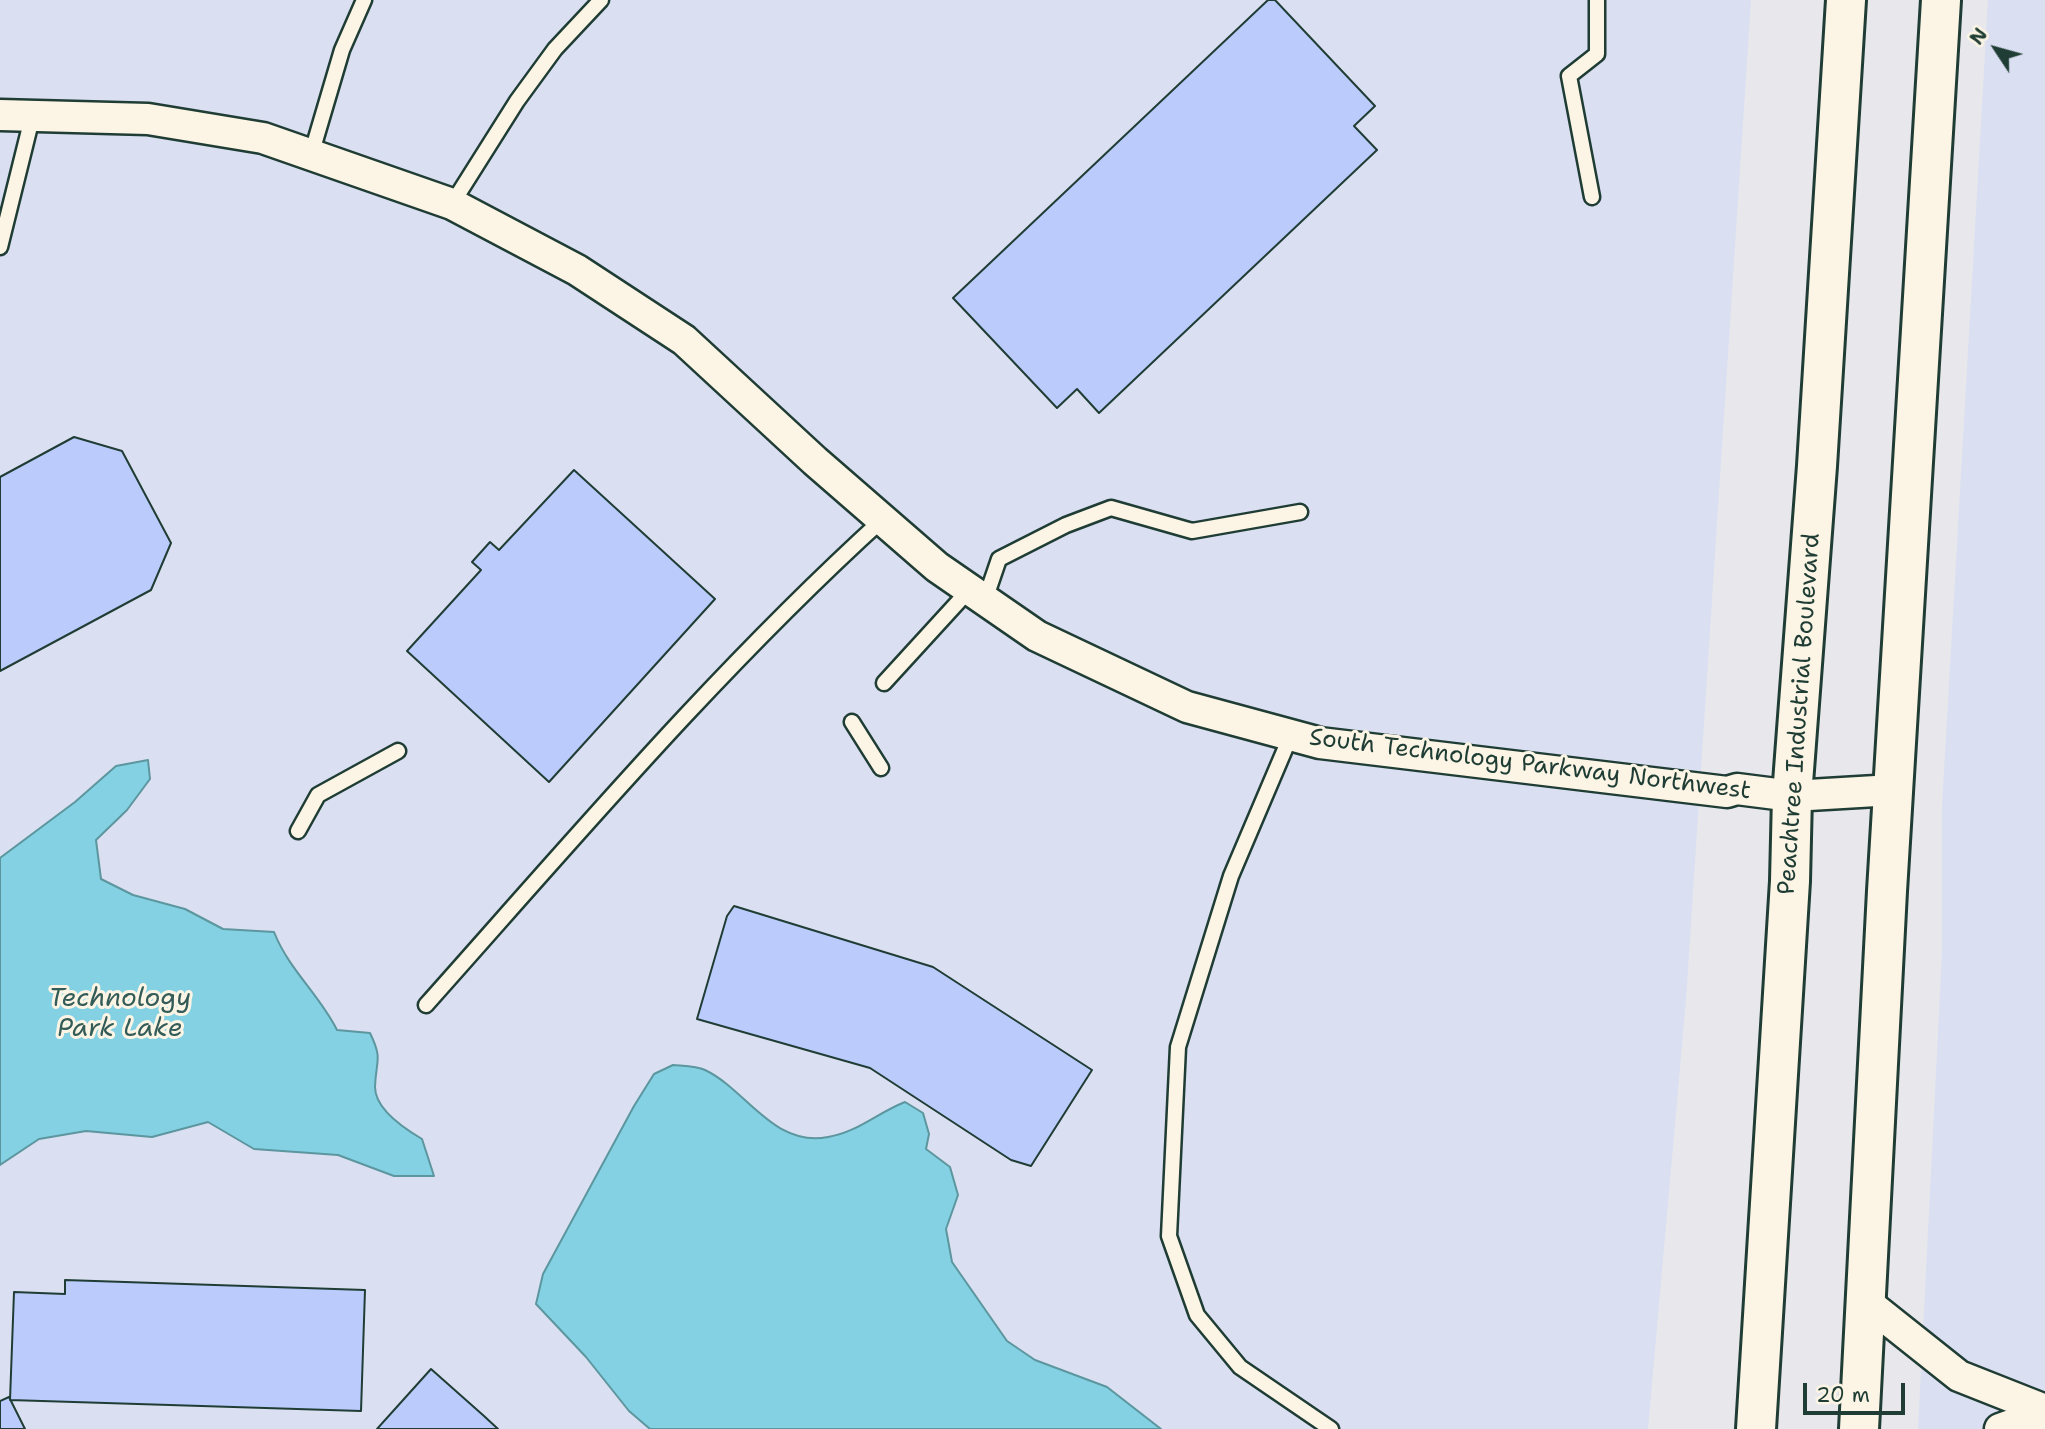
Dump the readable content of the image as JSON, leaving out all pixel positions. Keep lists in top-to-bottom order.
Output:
{
  "streets": {
    "highway": ["Peachtree Industrial Boulevard"],
    "street": ["South Technology Parkway Northwest"]
  },
  "crossings": [
    ["Peachtree Industrial Boulevard", "South Technology Parkway Northwest"]
  ],
  "water": ["Technology Park Lake"],
  "scale_bar": "20 m",
  "north": "top left"
}
